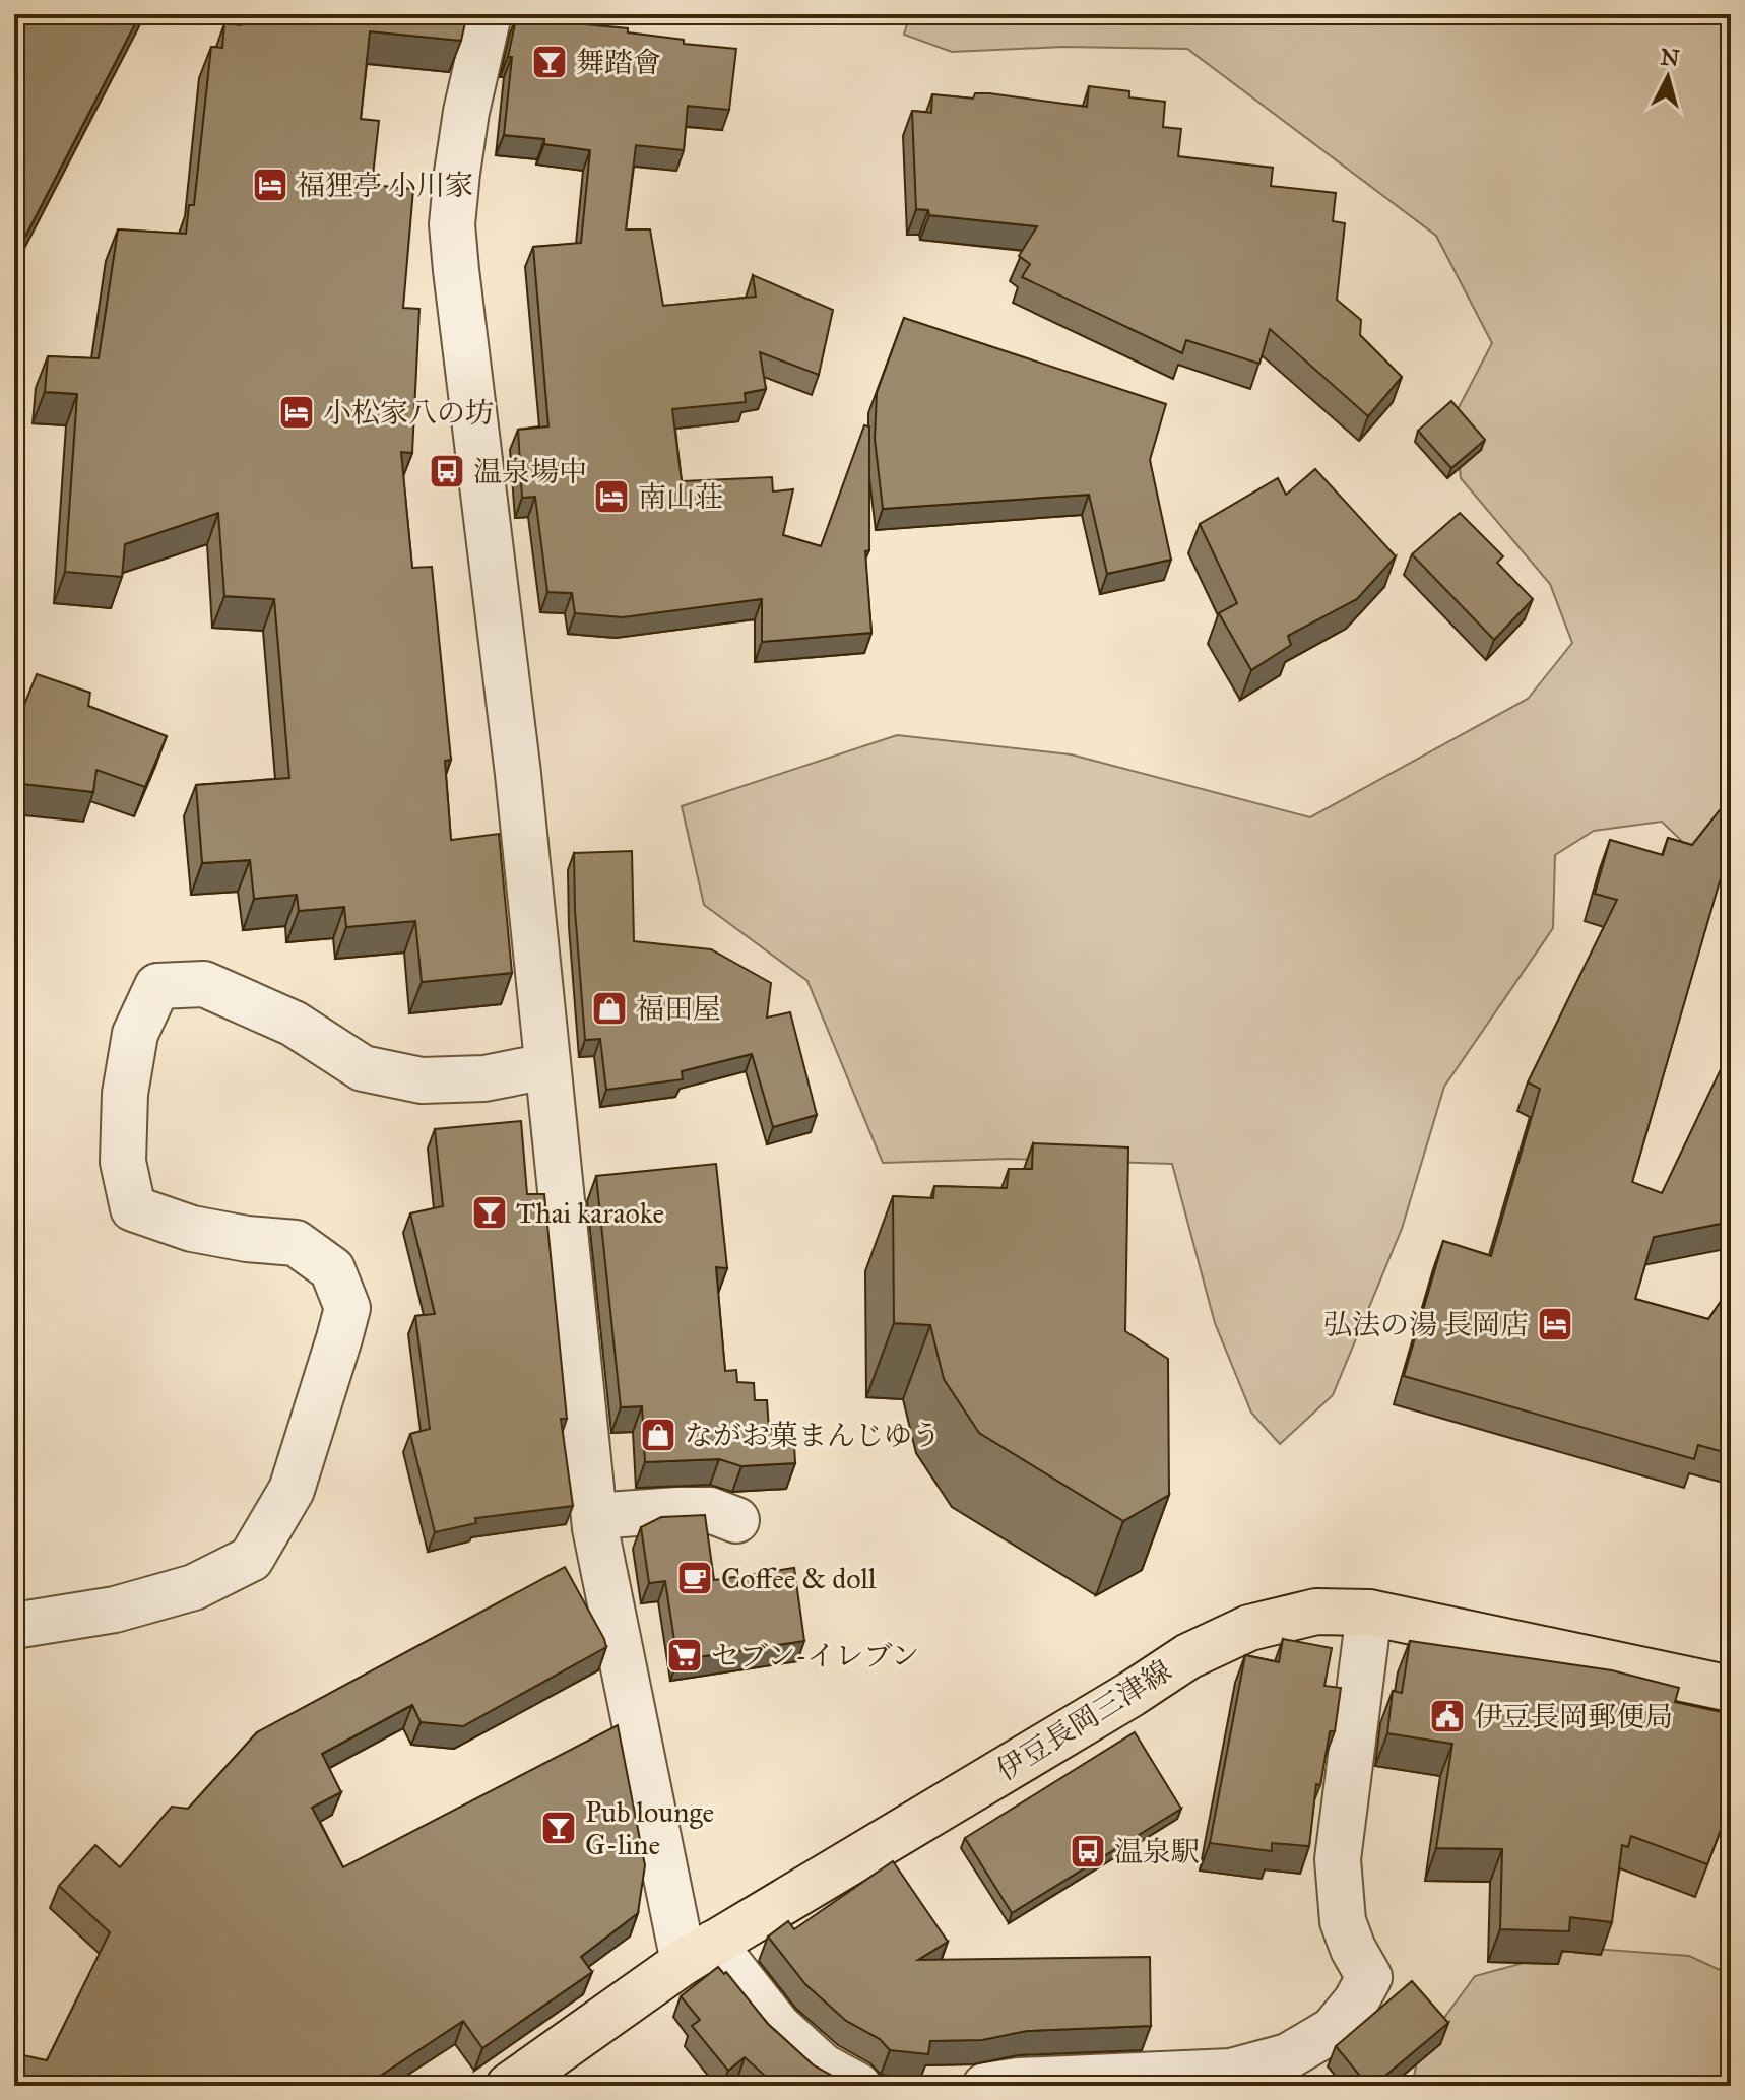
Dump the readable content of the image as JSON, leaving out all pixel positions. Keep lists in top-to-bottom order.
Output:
{
  "streets": {
    "main road": ["伊豆長岡三津線"]
  },
  "places": {
    "bar": ["舞踏會", "Thai karaoke", "Pub lounge G-line"],
    "hotel": [
      "福狸亭 小川家",
      "小松家八の坊",
      "南山荘",
      "弘法の湯 長岡店"
    ],
    "bus stop": ["温泉場中", "温泉駅"],
    "shop": ["福田屋", "ながお菓まんじゆう"],
    "cafe": ["Coffee & doll"],
    "supermarket": ["セブン-イレブン"],
    "public building": ["伊豆長岡郵便局"]
  },
  "north": "top"
}
